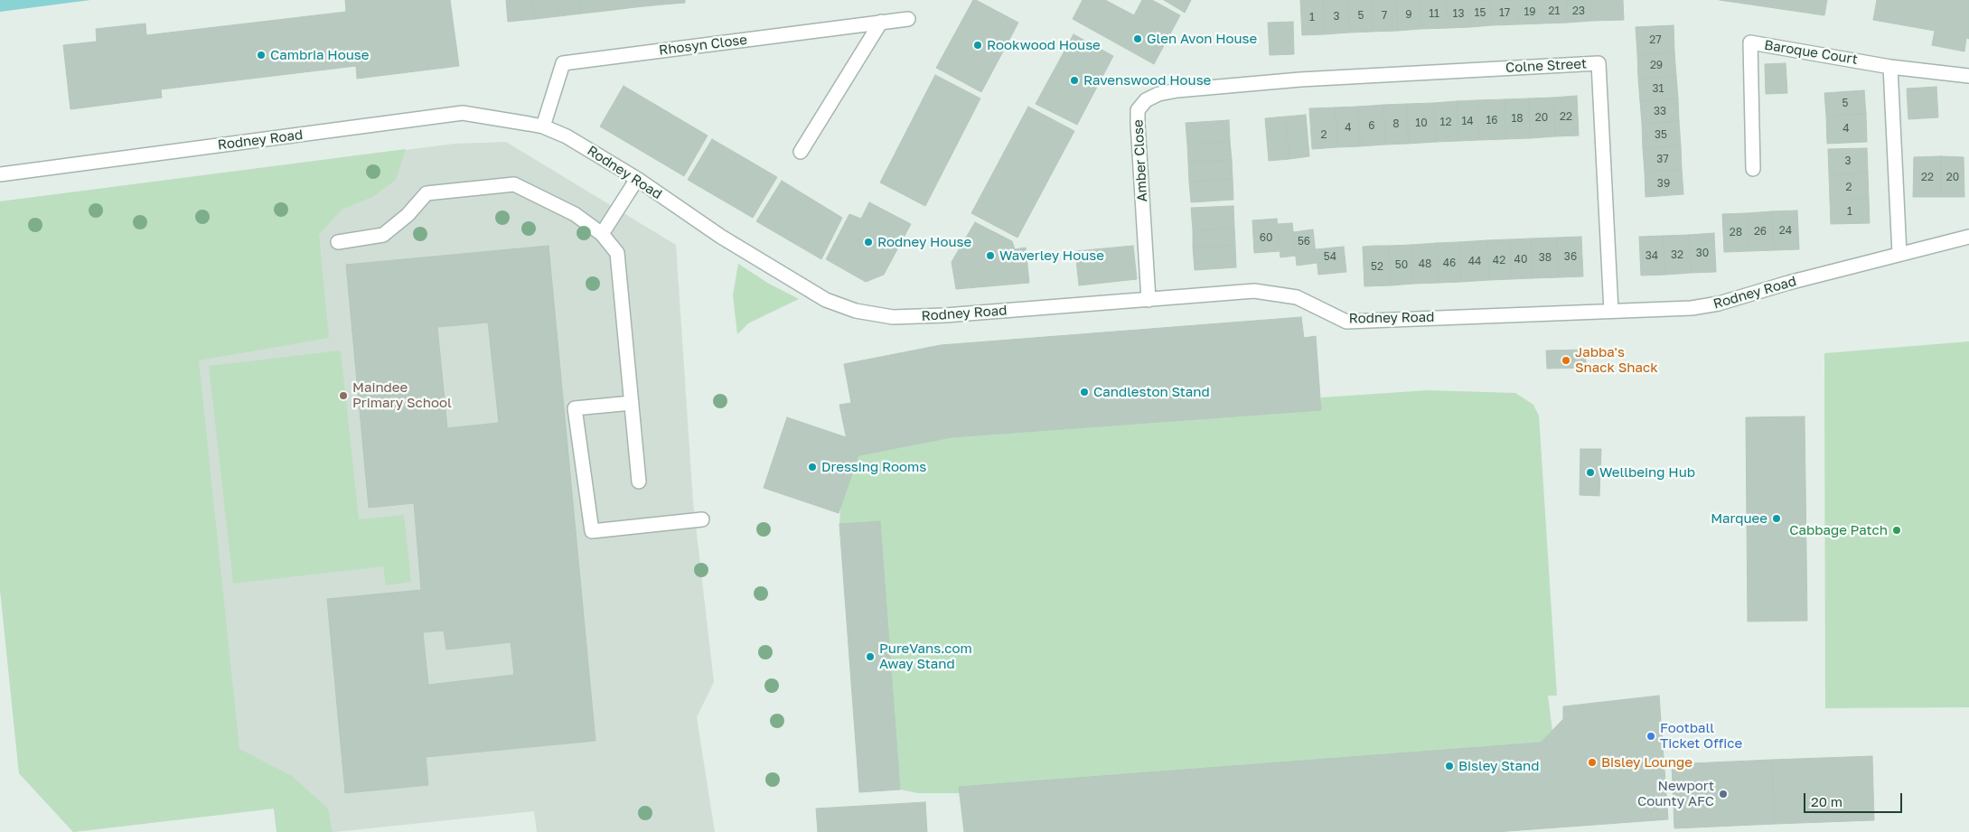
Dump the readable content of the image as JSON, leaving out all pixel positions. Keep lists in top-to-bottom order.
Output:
{
  "streets": {
    "street": [
      "Rhosyn Close",
      "Baroque Court",
      "Colne Street",
      "Rodney Road",
      "Amber Close"
    ]
  },
  "crossings": [
    ["Rhosyn Close", "Rodney Road"],
    ["Colne Street", "Rodney Road"],
    ["Colne Street", "Amber Close"],
    ["Rodney Road", "Amber Close"]
  ],
  "places": [
    "Glen Avon House",
    "Rookwood House",
    "Cambria House",
    "Ravenswood House",
    "Rodney House",
    "Waverley House",
    "Jabba's Snack Shack",
    "Candleston Stand",
    "Maindee Primary School",
    "Dressing Rooms",
    "Wellbeing Hub",
    "Marquee",
    "Cabbage Patch",
    "PureVans.com Away Stand",
    "Football Ticket Office",
    "Bisley Lounge",
    "Bisley Stand",
    "Newport County AFC"
  ],
  "house_numbers": [
    "21",
    "23",
    "19",
    "15",
    "17",
    "11",
    "13",
    "9",
    "5",
    "7",
    "3",
    "1",
    "27",
    "29",
    "31",
    "5",
    "33",
    "22",
    "20",
    "18",
    "16",
    "14",
    "12",
    "10",
    "8",
    "6",
    "4",
    "4",
    "2",
    "35",
    "37",
    "3",
    "22",
    "20",
    "39",
    "2",
    "1",
    "24",
    "26",
    "28",
    "60",
    "56",
    "30",
    "32",
    "34",
    "54",
    "36",
    "38",
    "40",
    "42",
    "44",
    "46",
    "48",
    "50",
    "52"
  ],
  "scale_bar": "20 m"
}
